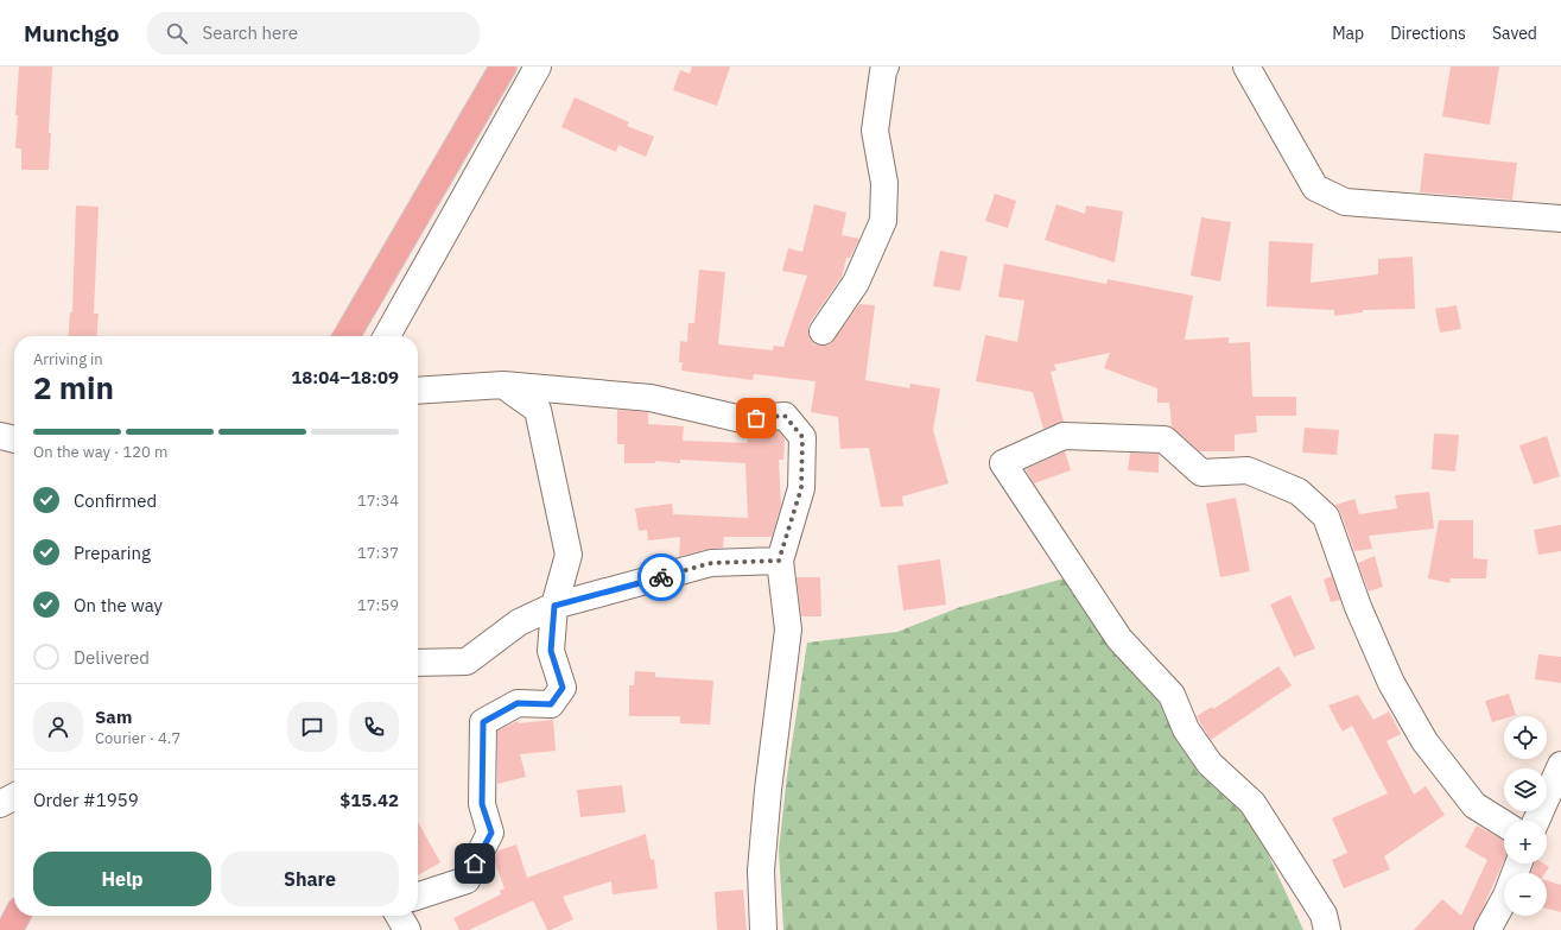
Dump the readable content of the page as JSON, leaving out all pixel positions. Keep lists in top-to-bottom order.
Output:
{
  "page": {
    "header": "Munchgo",
    "search": "Search here",
    "nav": ["Map", "Directions", "Saved"],
    "heading": ["2 min", "Arriving in", "18:04–18:09"],
    "panel": [
      "Sam",
      "Courier · 4.7",
      "Order #1959",
      "$15.42"
    ],
    "bar": "On the way · 120 m",
    "list": [
      ["Confirmed", "17:34"],
      ["Preparing", "17:37"],
      ["On the way", "17:59"],
      "Delivered"
    ],
    "map_buttons": ["+", "−"],
    "buttons": ["Help", "Share"]
  }
}
